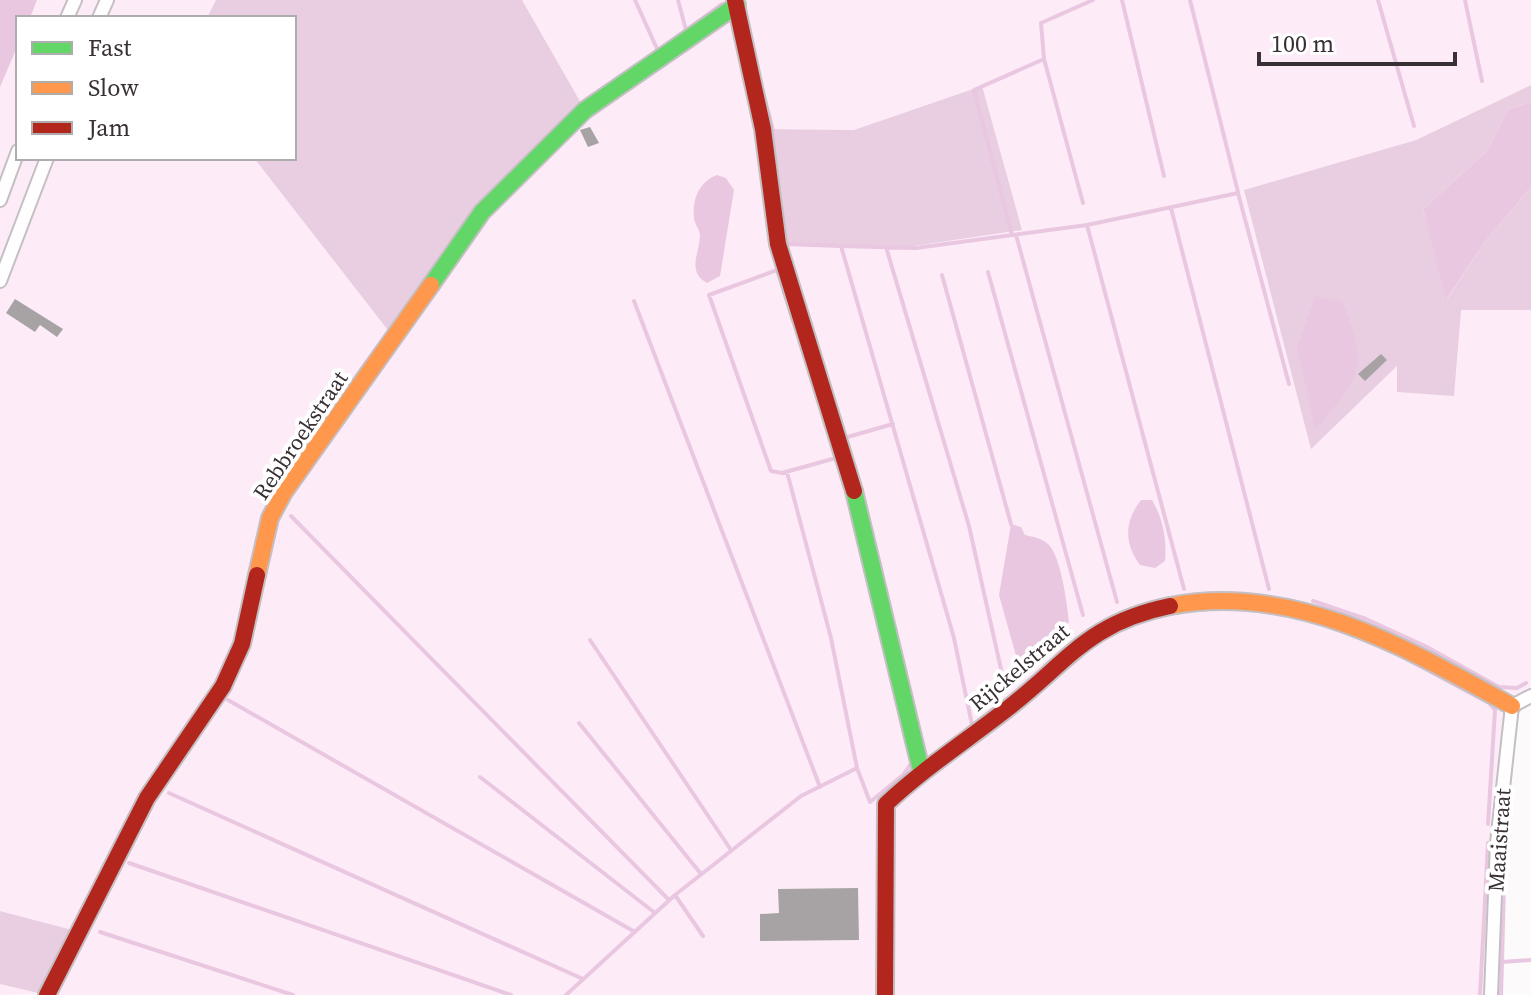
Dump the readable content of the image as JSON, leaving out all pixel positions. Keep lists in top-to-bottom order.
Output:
{
  "streets": {
    "street": ["Rebbroekstraat", "Rijckelstraat", "Maaistraat"]
  },
  "crossings": [
    ["Rebbroekstraat", "Rijckelstraat"],
    ["Rijckelstraat", "Maaistraat"]
  ],
  "legend": ["Fast", "Slow", "Jam"],
  "scale_bar": "100 m"
}
